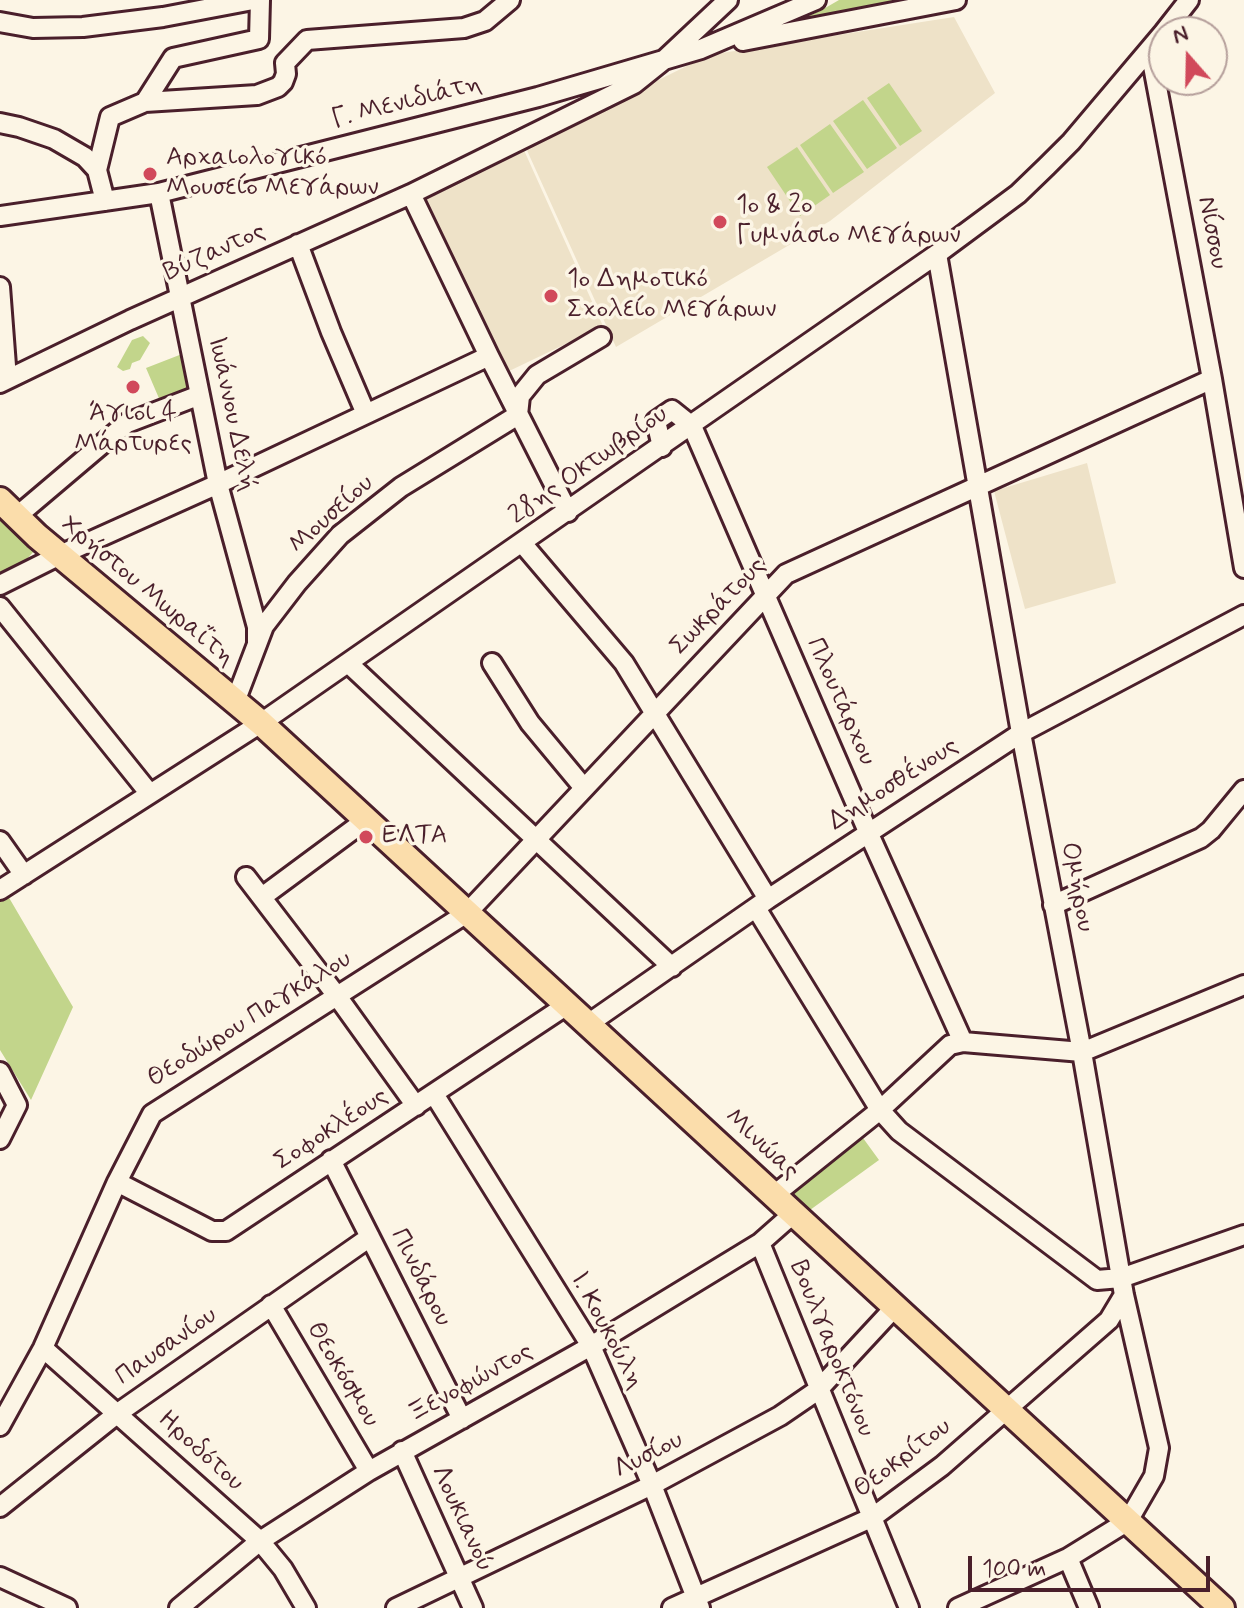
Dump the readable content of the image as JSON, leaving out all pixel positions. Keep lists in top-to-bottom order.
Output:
{
  "streets": {
    "main road": ["Χρήστου Μωραΐτη", "Μινώας"],
    "street": [
      "Γ. Μενιδιάτη",
      "Νίσσου",
      "Βύζαντος",
      "Ιωάννου Δελή",
      "28ης Οκτωβρίου",
      "Μουσείου",
      "Σωκράτους",
      "Πλουτάρχου",
      "Δημοσθένους",
      "Ομήρου",
      "Θεοδώρου Παγκάλου",
      "Σοφοκλέους",
      "Πινδάρου",
      "Ι. Κουκούλη",
      "Παυσανίου",
      "Βουλγαροκτόνου",
      "Θεοκόσμου",
      "Ξενοφώντος",
      "Ηροδότου",
      "Λυσίου",
      "Θεοκρίτου",
      "Λουκιανού"
    ]
  },
  "crossings": [
    ["Γ. Μενιδιάτη", "Βύζαντος"],
    ["Γ. Μενιδιάτη", "Ιωάννου Δελή"],
    ["Νίσσου", "Σωκράτους"],
    ["Βύζαντος", "Ιωάννου Δελή"],
    ["Ιωάννου Δελή", "Μουσείου"],
    ["28ης Οκτωβρίου", "Χρήστου Μωραΐτη"],
    ["28ης Οκτωβρίου", "Πλουτάρχου"],
    ["28ης Οκτωβρίου", "Ομήρου"],
    ["28ης Οκτωβρίου", "Μινώας"],
    ["Μουσείου", "Χρήστου Μωραΐτη"],
    ["Χρήστου Μωραΐτη", "Μινώας"],
    ["Σωκράτους", "Πλουτάρχου"],
    ["Σωκράτους", "Ομήρου"],
    ["Σωκράτους", "Θεοδώρου Παγκάλου"],
    ["Σωκράτους", "Μινώας"],
    ["Πλουτάρχου", "Δημοσθένους"],
    ["Δημοσθένους", "Ομήρου"],
    ["Δημοσθένους", "Μινώας"],
    ["Ομήρου", "Μινώας"],
    ["Ομήρου", "Θεοκρίτου"],
    ["Θεοδώρου Παγκάλου", "Σοφοκλέους"],
    ["Θεοδώρου Παγκάλου", "Μινώας"],
    ["Θεοδώρου Παγκάλου", "Ηροδότου"],
    ["Σοφοκλέους", "Μινώας"],
    ["Σοφοκλέους", "Πινδάρου"],
    ["Σοφοκλέους", "Ι. Κουκούλη"],
    ["Μινώας", "Ξενοφώντος"],
    ["Μινώας", "Λυσίου"],
    ["Μινώας", "Θεοκρίτου"],
    ["Πινδάρου", "Παυσανίου"],
    ["Πινδάρου", "Ξενοφώντος"],
    ["Ι. Κουκούλη", "Ξενοφώντος"],
    ["Ι. Κουκούλη", "Λυσίου"],
    ["Ι. Κουκούλη", "Θεοκρίτου"],
    ["Παυσανίου", "Θεοκόσμου"],
    ["Παυσανίου", "Ηροδότου"],
    ["Βουλγαροκτόνου", "Ξενοφώντος"],
    ["Βουλγαροκτόνου", "Λυσίου"],
    ["Βουλγαροκτόνου", "Θεοκρίτου"],
    ["Θεοκόσμου", "Ξενοφώντος"],
    ["Ξενοφώντος", "Ηροδότου"],
    ["Ξενοφώντος", "Λουκιανού"],
    ["Λυσίου", "Λουκιανού"]
  ],
  "places": [
    "Αρχαιολογικό Μουσείο Μεγάρων",
    "1ο & 2ο Γυμνάσιο Μεγάρων",
    "1ο Δημοτικό Σχολείο Μεγάρων",
    "Άγιοι 4 Μάρτυρες",
    "ΕΛΤΑ"
  ],
  "scale_bar": "100 m",
  "north": "top"
}
